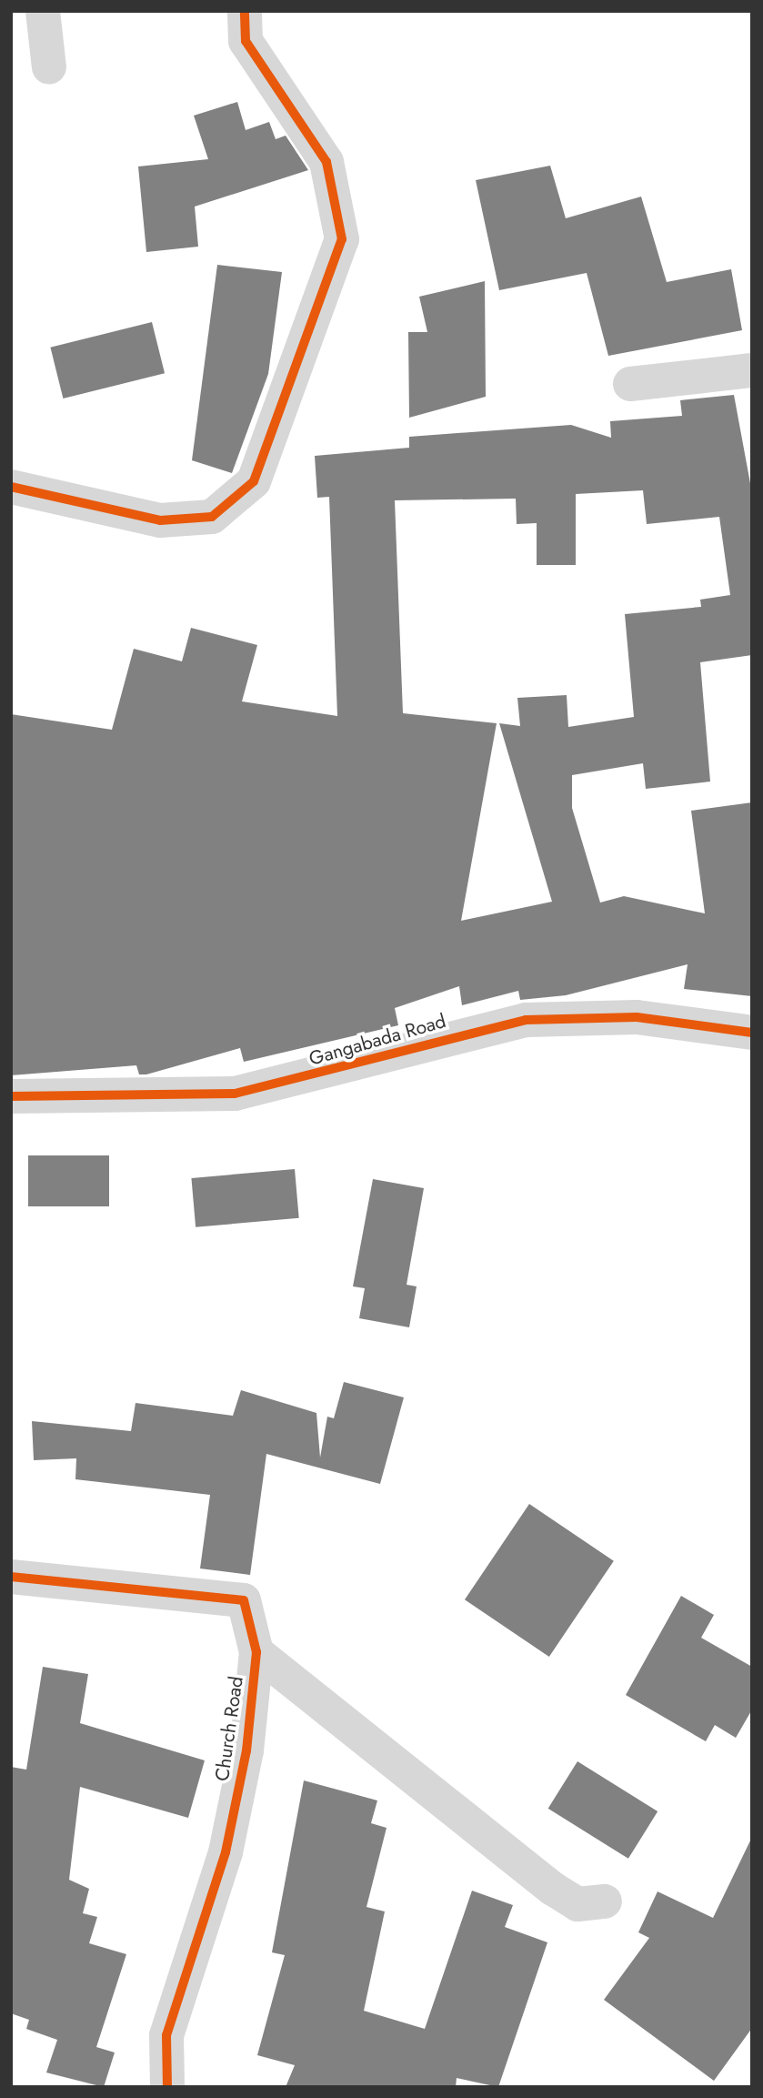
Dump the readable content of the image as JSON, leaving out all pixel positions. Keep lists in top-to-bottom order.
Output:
{
  "streets": {
    "street": ["Gangabada Road", "Church Road"]
  }
}
